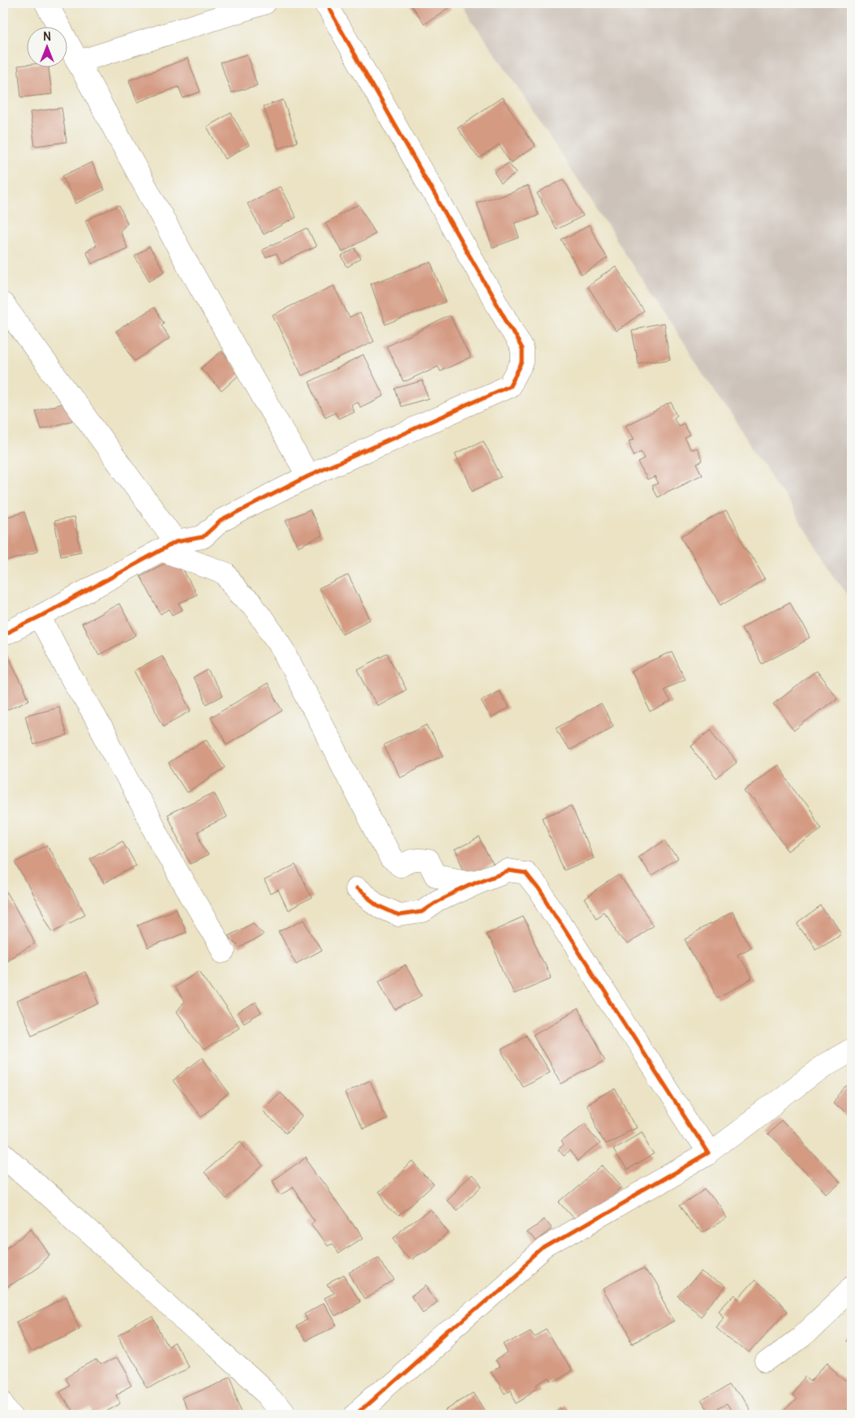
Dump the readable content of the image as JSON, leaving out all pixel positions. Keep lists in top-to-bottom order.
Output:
{
  "north": "top"
}
